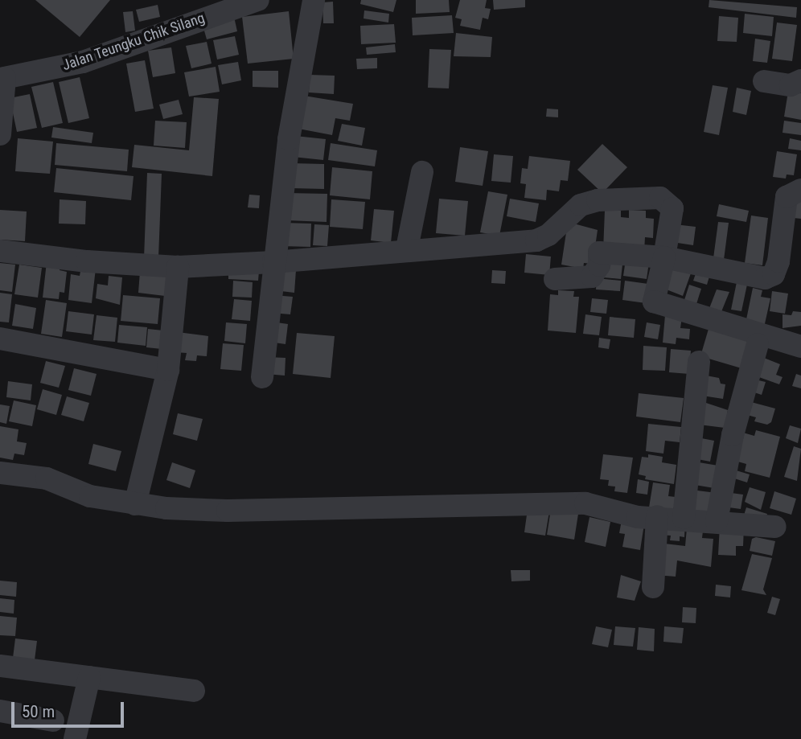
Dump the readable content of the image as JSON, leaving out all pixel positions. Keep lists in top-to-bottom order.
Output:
{
  "streets": {
    "street": ["Jalan Teungku Chik Silang"]
  },
  "scale_bar": "50 m"
}
